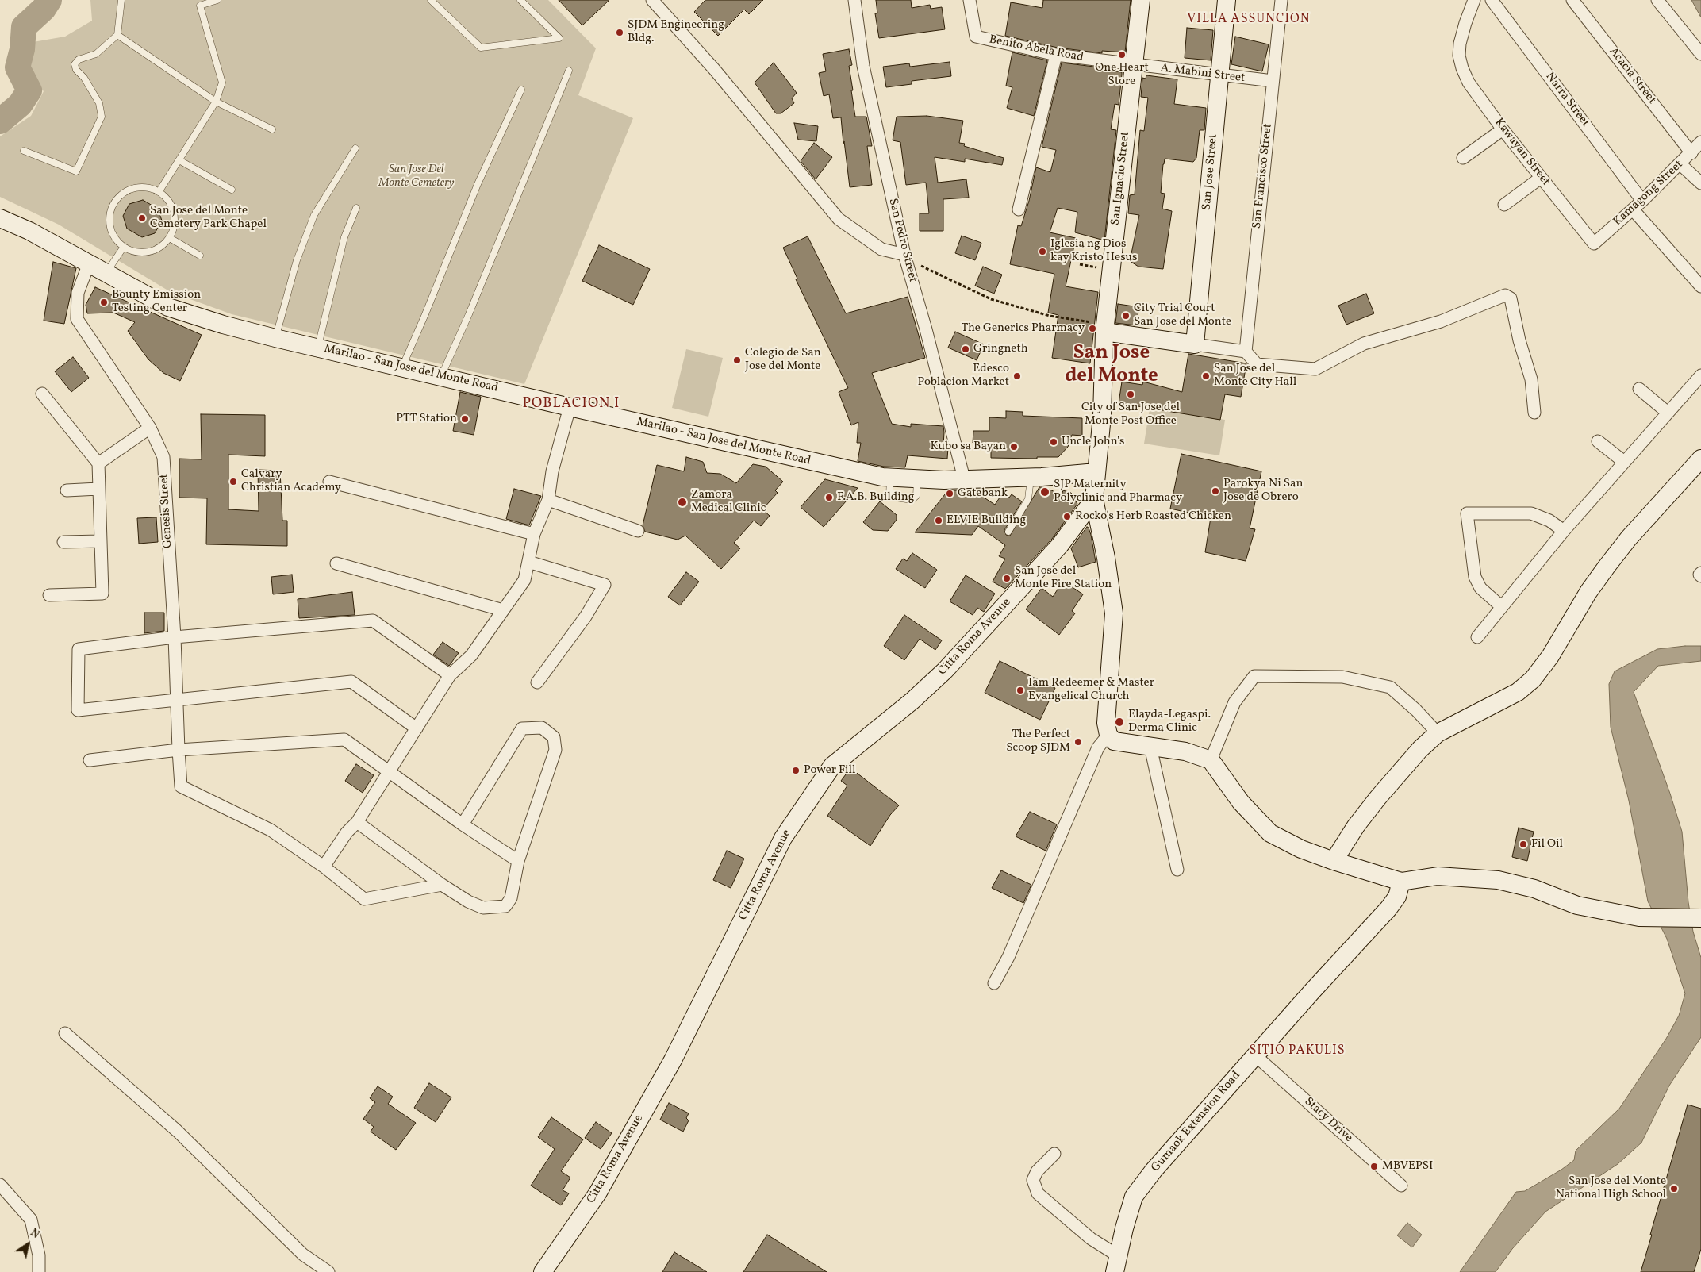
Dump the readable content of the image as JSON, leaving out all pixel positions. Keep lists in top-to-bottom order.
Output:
{
  "streets": {
    "street": [
      "Benito Abela Road",
      "A. Mabini Street",
      "Acacia Street",
      "Narra Street",
      "Kawayan Street",
      "San Jose Street",
      "San Francisco Street",
      "San Ignacio Street",
      "Kamagong Street",
      "San Pedro Street",
      "Marilao - San Jose del Monte Road",
      "Genesis Street",
      "Citta Roma Avenue",
      "Stacy Drive",
      "Gumaok Extension Road"
    ]
  },
  "crossings": [
    ["Benito Abela Road", "A. Mabini Street"],
    ["Benito Abela Road", "San Ignacio Street"],
    ["A. Mabini Street", "San Jose Street"],
    ["A. Mabini Street", "San Francisco Street"],
    ["A. Mabini Street", "San Ignacio Street"],
    ["Acacia Street", "Kamagong Street"],
    ["Narra Street", "Kamagong Street"],
    ["Kawayan Street", "Kamagong Street"],
    ["San Ignacio Street", "Marilao - San Jose del Monte Road"],
    ["San Ignacio Street", "Citta Roma Avenue"],
    ["San Pedro Street", "Marilao - San Jose del Monte Road"],
    ["Marilao - San Jose del Monte Road", "Genesis Street"],
    ["Stacy Drive", "Gumaok Extension Road"]
  ],
  "districts": [
    "VILLA ASSUNCION",
    "San Jose del Monte",
    "POBLACION I",
    "SITIO PAKULIS"
  ],
  "parks": ["San Jose Del Monte Cemetery"],
  "places": [
    "SJDM Engineering Bldg.",
    "One Heart Store",
    "San Jose del Monte Cemetery Park Chapel",
    "Iglesia ng Dios kay Kristo Hesus",
    "Bounty Emission Testing Center",
    "City Trial Court San Jose del Monte",
    "The Generics Pharmacy",
    "Gringneth",
    "Colegio de San Jose del Monte",
    "Edesco Poblacion Market",
    "San Jose del Monte City Hall",
    "City of San Jose del Monte Post Office",
    "PTT Station",
    "Uncle John's",
    "Kubo sa Bayan",
    "Calvary Christian Academy",
    "Parokya Ni San Jose de Obrero",
    "SJP Maternity Polyclinic and Pharmacy",
    "Gatebank",
    "F.A.B. Building",
    "Zamora Medical Clinic",
    "Rocko's Herb Roasted Chicken",
    "ELVIE Building",
    "San Jose del Monte Fire Station",
    "Iam Redeemer & Master Evangelical Church",
    "Elayda-Legaspi. Derma Clinic",
    "The Perfect Scoop SJDM",
    "Power Fill",
    "Fil Oil",
    "MBVEPSI",
    "San Jose del Monte National High School"
  ],
  "north": "top right"
}
